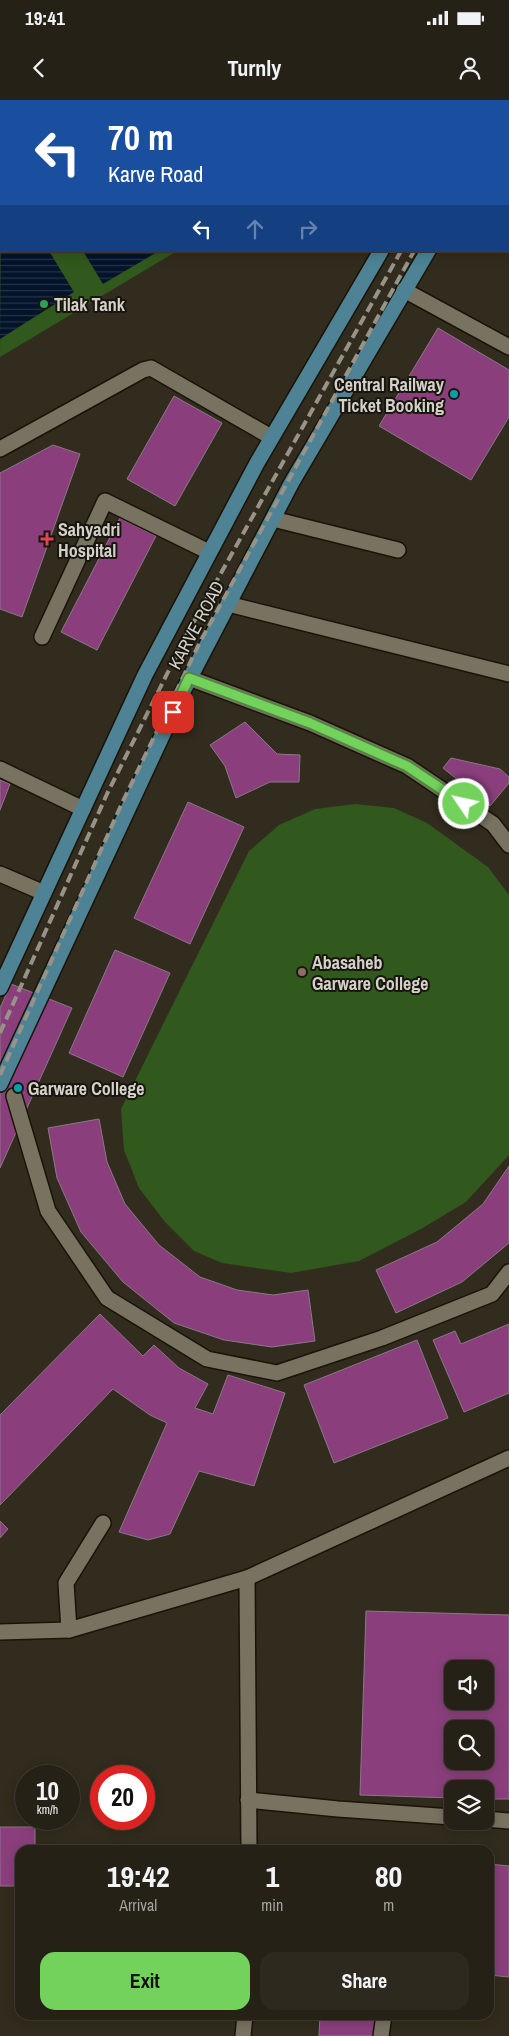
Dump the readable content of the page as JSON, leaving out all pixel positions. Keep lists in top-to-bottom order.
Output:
{
  "streets": {
    "main road": ["KARVE ROAD"]
  },
  "places": {
    "other": [
      "Tilak Tank",
      "Central Railway Ticket Booking",
      "Abasaheb Garware College",
      "Garware College"
    ],
    "health": ["Sahyadri Hospital"]
  },
  "page": {
    "status": "19:41",
    "header": "Turnly",
    "turn": ["70 m", "Karve Road"],
    "speed": "10 km/h",
    "limit": "20",
    "eta": [
      "19:42",
      "Arrival",
      "1",
      "min",
      "80",
      "m"
    ],
    "buttons": ["Exit", "Share"]
  }
}
